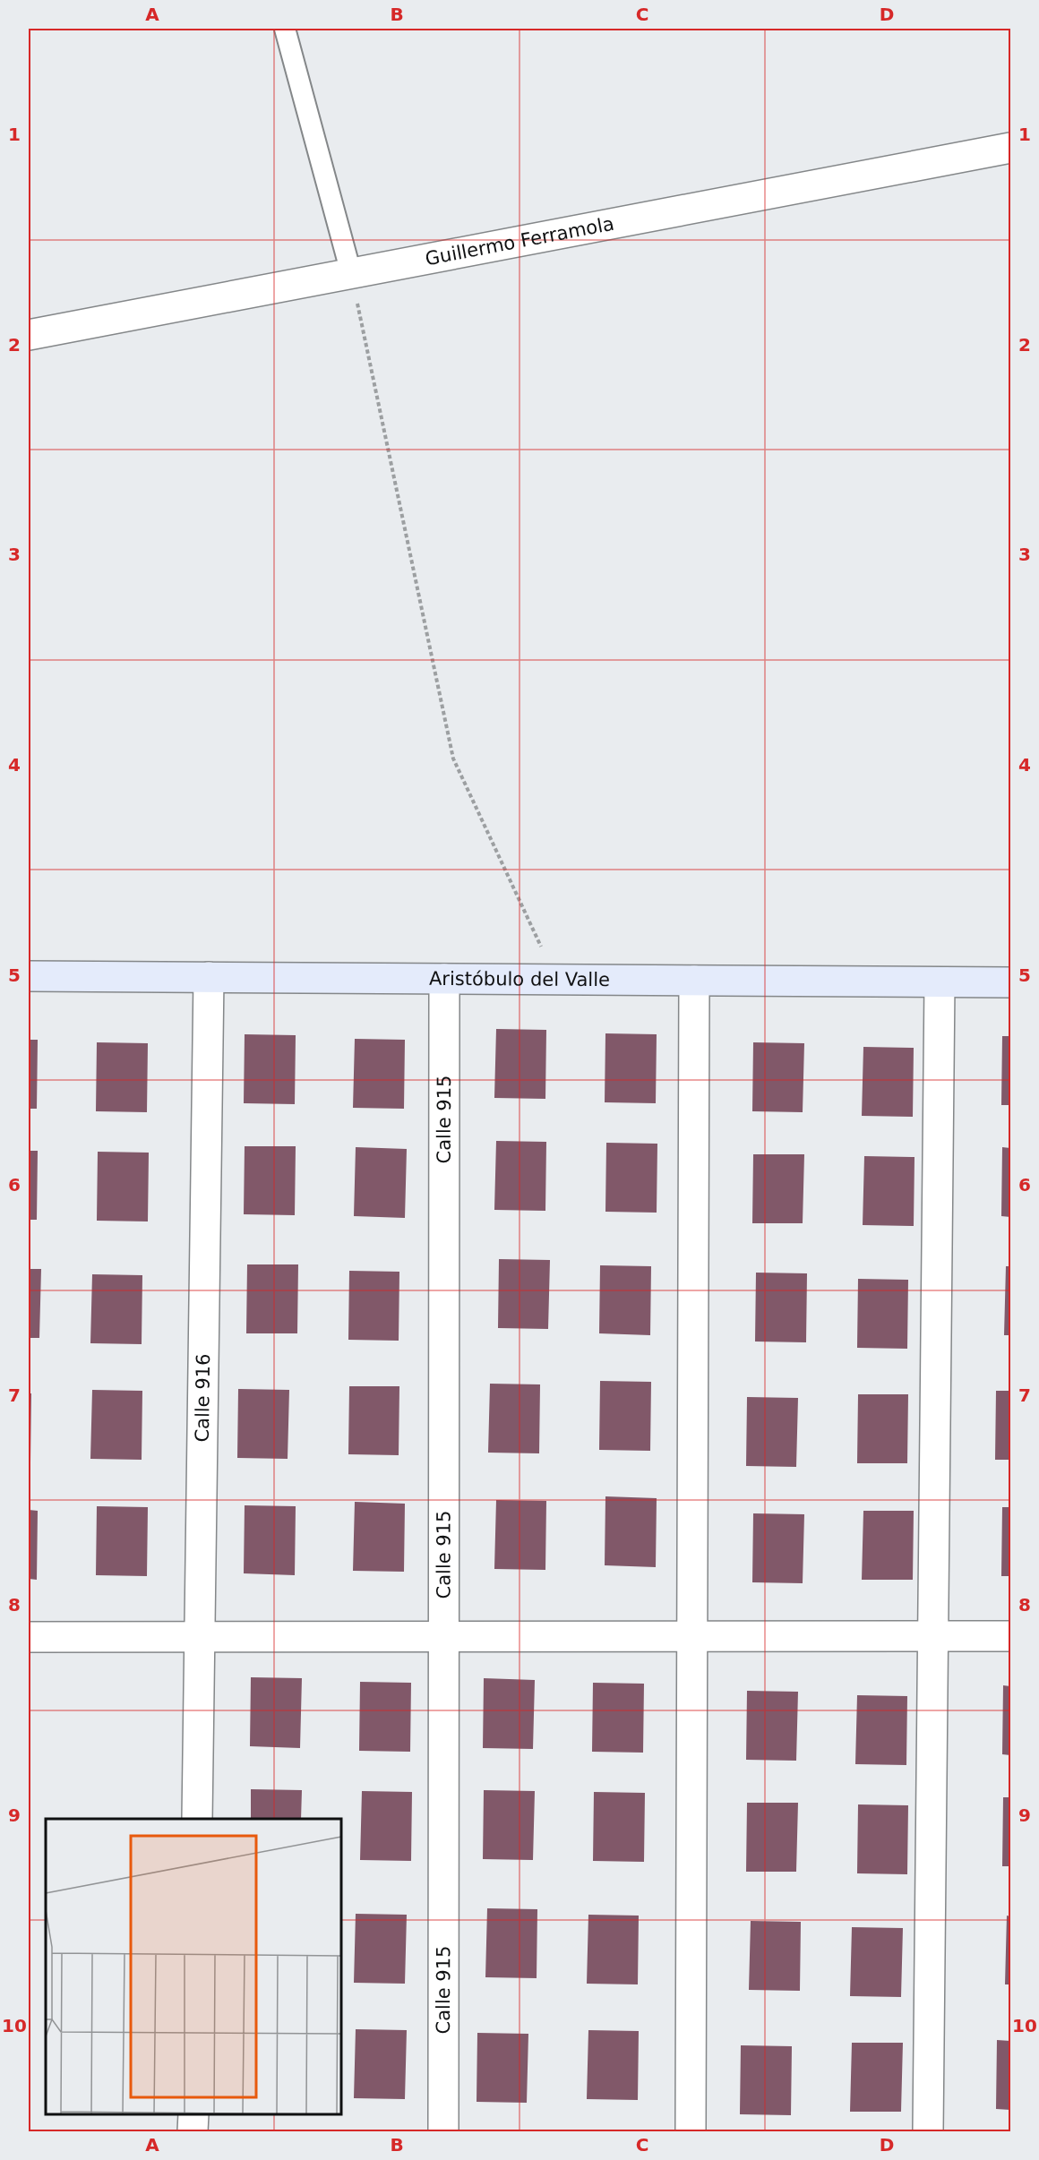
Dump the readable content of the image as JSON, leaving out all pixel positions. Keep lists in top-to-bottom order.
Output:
{
  "streets": {
    "street": [
      "Guillermo Ferramola",
      "Aristóbulo del Valle",
      "Calle 915",
      "Calle 916"
    ]
  },
  "crossings": [
    ["Aristóbulo del Valle", "Calle 915"],
    ["Aristóbulo del Valle", "Calle 916"]
  ],
  "grid": {
    "columns": [
      "A",
      "B",
      "C",
      "D"
    ],
    "rows": [
      "1",
      "2",
      "3",
      "4",
      "5",
      "6",
      "7",
      "8",
      "9",
      "10"
    ]
  }
}
